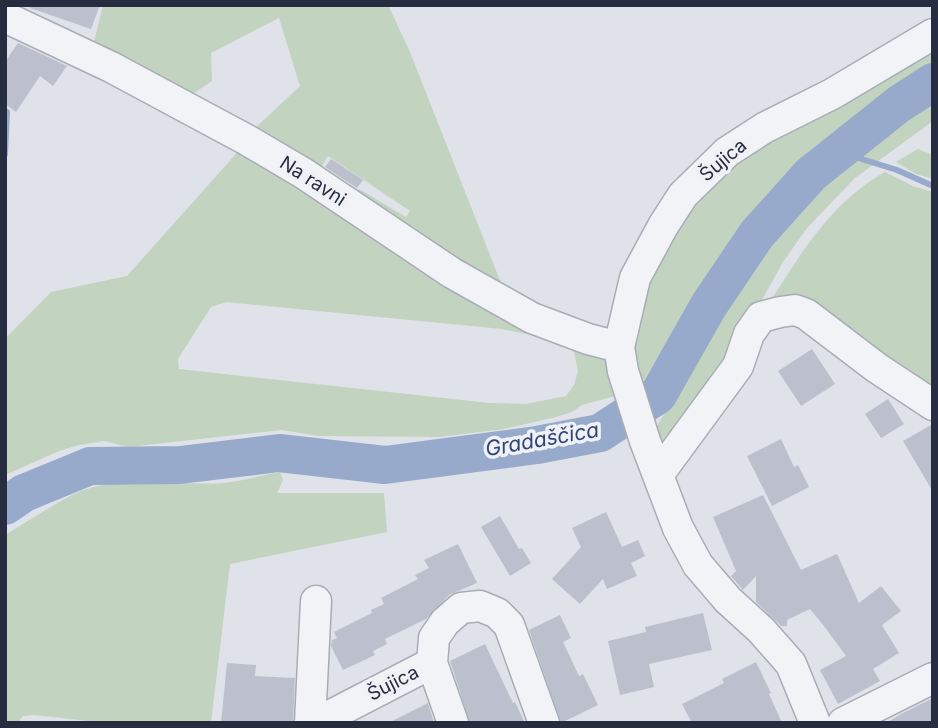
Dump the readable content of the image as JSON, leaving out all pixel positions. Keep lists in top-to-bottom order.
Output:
{
  "streets": {
    "street": ["Šujica", "Na ravni"]
  },
  "crossings": [
    ["Šujica", "Na ravni"]
  ],
  "water": ["Gradaščica"]
}
